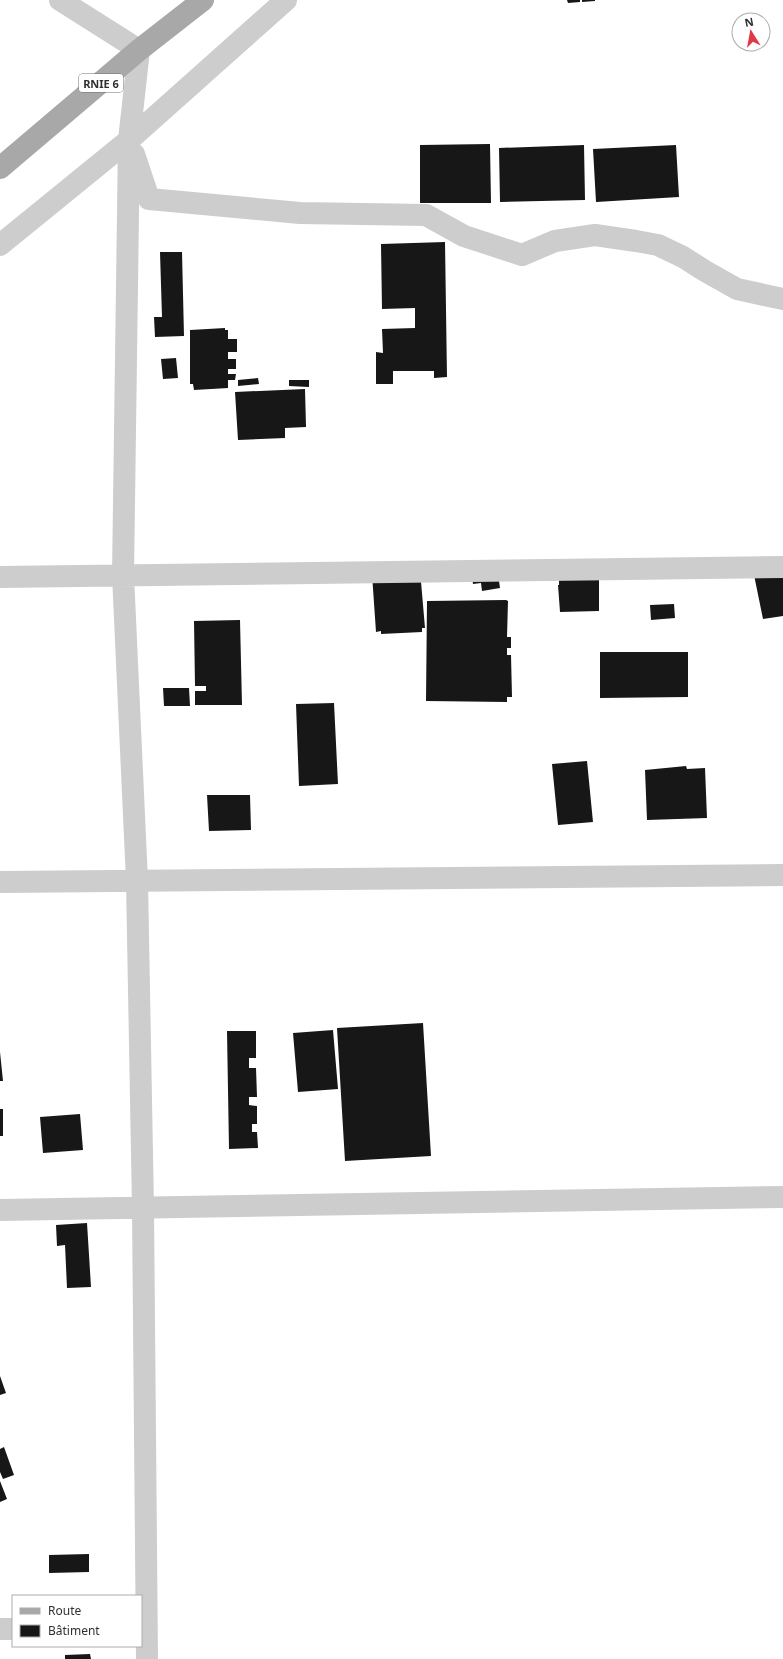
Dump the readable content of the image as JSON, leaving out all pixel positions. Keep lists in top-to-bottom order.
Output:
{
  "streets": {
    "main road": ["RNIE 6"]
  },
  "legend": ["Route", "Bâtiment"],
  "north": "top"
}
